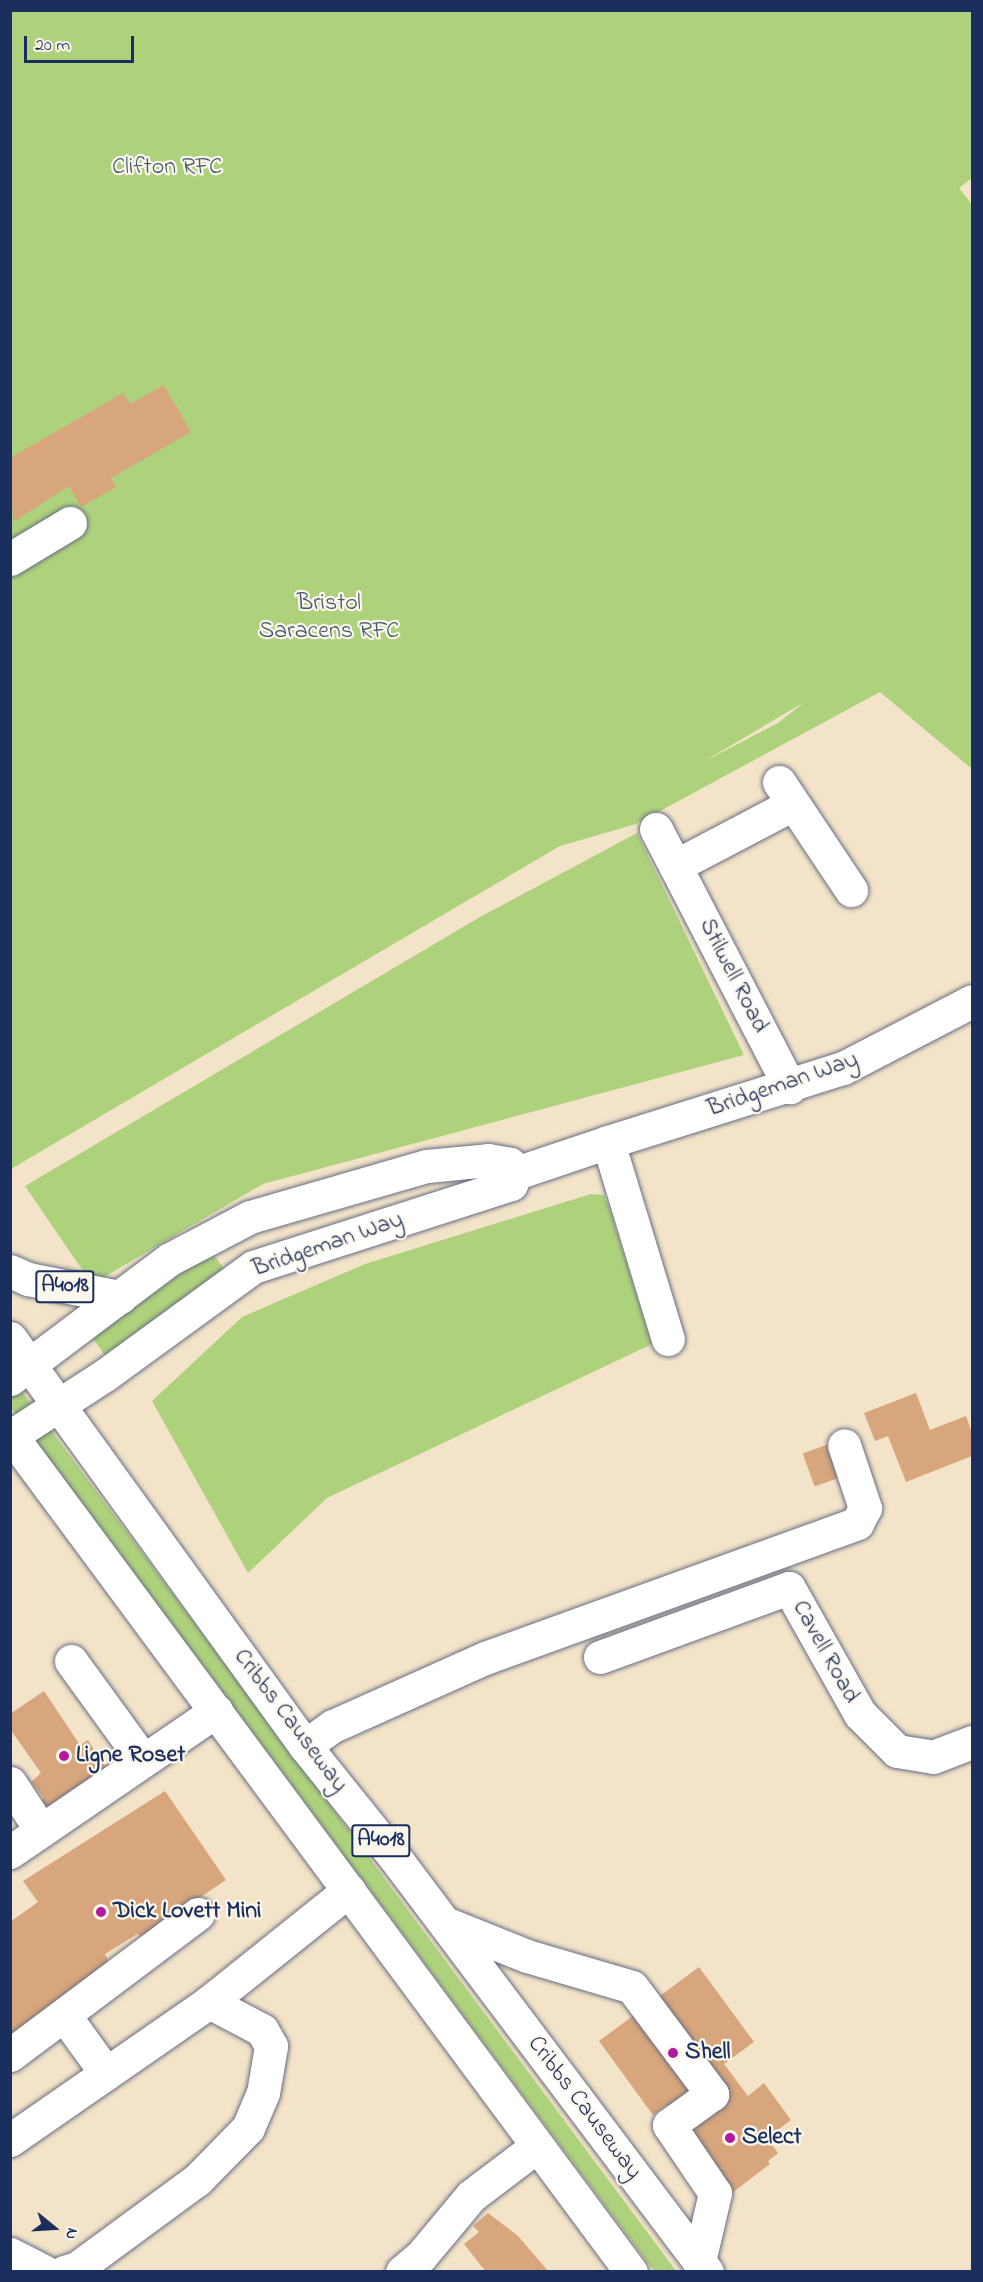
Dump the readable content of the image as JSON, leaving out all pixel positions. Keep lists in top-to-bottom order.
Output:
{
  "streets": {
    "street": [
      "Stilwell Road",
      "Bridgeman Way",
      "A4018",
      "Cavell Road",
      "Cribbs Causeway"
    ]
  },
  "crossings": [
    ["Stilwell Road", "Bridgeman Way"],
    ["Bridgeman Way", "A4018"],
    ["Bridgeman Way", "Cribbs Causeway"]
  ],
  "parks": ["Clifton RFC", "Bristol Saracens RFC"],
  "places": [
    "Ligne Roset",
    "Dick Lovett Mini",
    "Shell",
    "Select"
  ],
  "scale_bar": "20 m",
  "north": "right"
}
